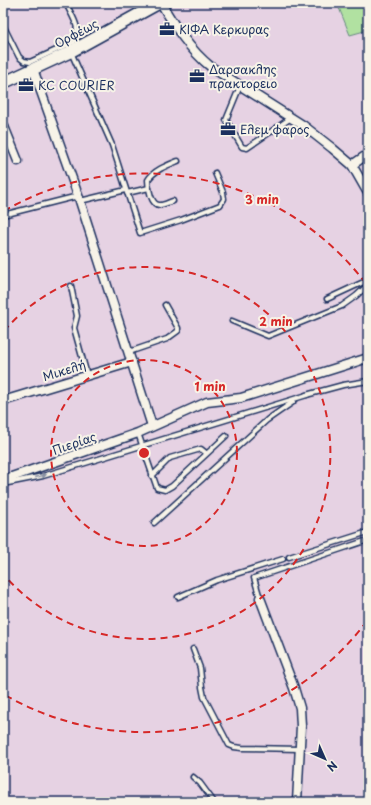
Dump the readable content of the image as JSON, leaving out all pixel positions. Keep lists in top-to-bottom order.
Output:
{
  "streets": {
    "street": ["Ορφέως", "Μικελή", "Πιερίας"]
  },
  "places": {
    "office": [
      "ΚΙΦΑ Κερκυρας",
      "Δαρσακλης πρακτορειο",
      "KC COURIER",
      "Ελεμ φαρος"
    ]
  },
  "north": "bottom right",
  "rings": ["3 min", "2 min", "1 min"]
}
